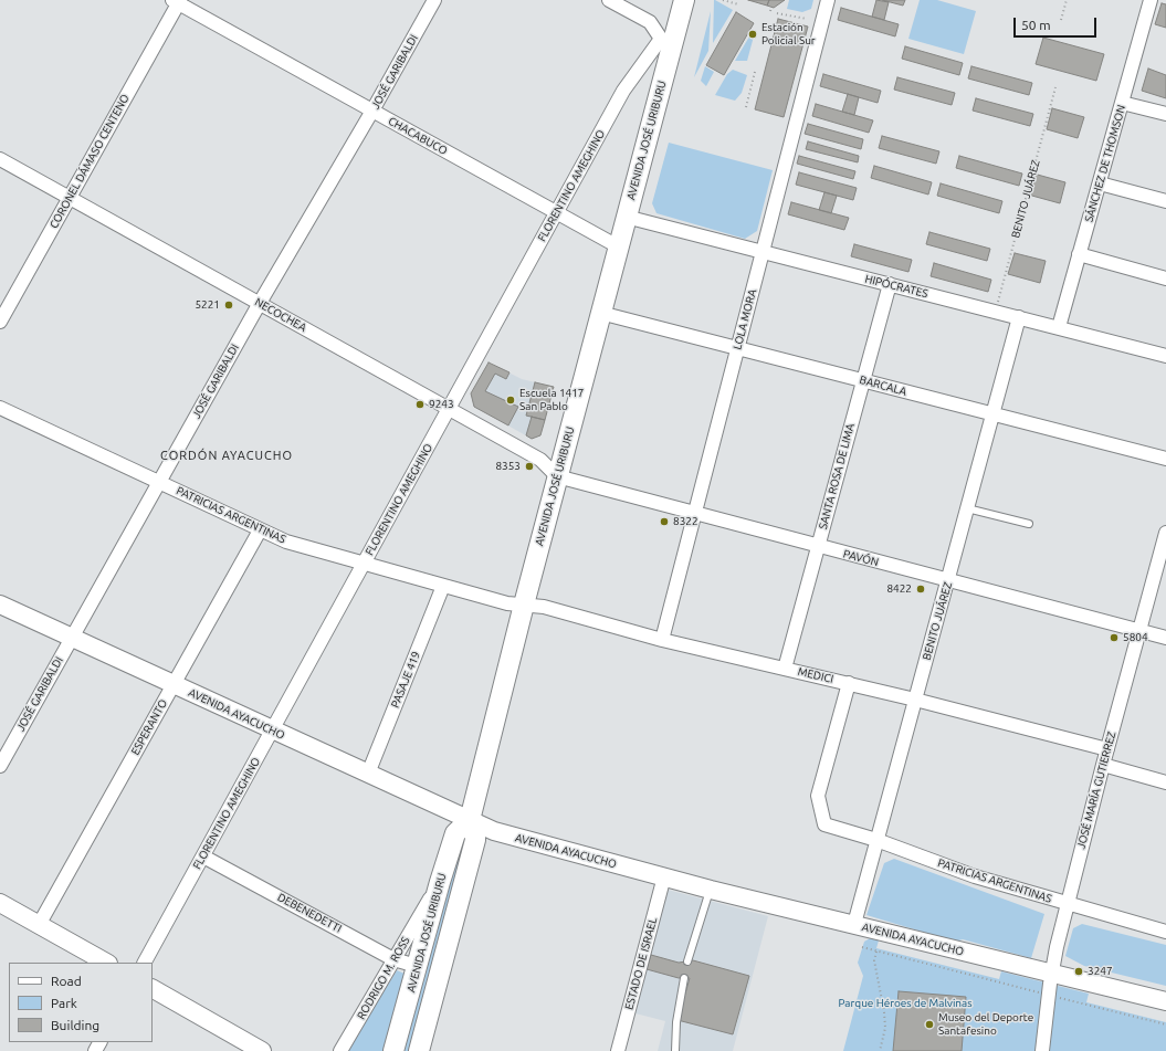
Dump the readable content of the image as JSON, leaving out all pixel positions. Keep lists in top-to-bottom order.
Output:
{
  "streets": {
    "main road": ["AVENIDA JOSÉ URIBURU", "AVENIDA AYACUCHO"],
    "street": [
      "JOSÉ GARIBALDI",
      "CHACABUCO",
      "CORONEL DÁMASO CENTENO",
      "SÁNCHEZ DE THOMSON",
      "FLORENTINO AMEGHINO",
      "BENITO JUÁREZ",
      "HIPÓCRATES",
      "NECOCHEA",
      "LOLA MORA",
      "BARCALA",
      "SANTA ROSA DE LIMA",
      "PATRICIAS ARGENTINAS",
      "PAVÓN",
      "MEDICI",
      "PASAJE 419",
      "ESPERANTO",
      "JOSÉ MARÍA GUTIERREZ",
      "DEBENEDETTI",
      "ESTADO DE ISRAEL",
      "RODRIGO M. ROSS"
    ]
  },
  "crossings": [
    ["JOSÉ GARIBALDI", "CHACABUCO"],
    ["JOSÉ GARIBALDI", "NECOCHEA"],
    ["JOSÉ GARIBALDI", "PATRICIAS ARGENTINAS"],
    ["JOSÉ GARIBALDI", "AVENIDA AYACUCHO"],
    ["CHACABUCO", "AVENIDA JOSÉ URIBURU"],
    ["CHACABUCO", "CORONEL DÁMASO CENTENO"],
    ["CHACABUCO", "FLORENTINO AMEGHINO"],
    ["AVENIDA JOSÉ URIBURU", "FLORENTINO AMEGHINO"],
    ["AVENIDA JOSÉ URIBURU", "HIPÓCRATES"],
    ["AVENIDA JOSÉ URIBURU", "NECOCHEA"],
    ["AVENIDA JOSÉ URIBURU", "BARCALA"],
    ["AVENIDA JOSÉ URIBURU", "PATRICIAS ARGENTINAS"],
    ["AVENIDA JOSÉ URIBURU", "PAVÓN"],
    ["AVENIDA JOSÉ URIBURU", "MEDICI"],
    ["AVENIDA JOSÉ URIBURU", "AVENIDA AYACUCHO"],
    ["AVENIDA JOSÉ URIBURU", "DEBENEDETTI"],
    ["AVENIDA JOSÉ URIBURU", "RODRIGO M. ROSS"],
    ["CORONEL DÁMASO CENTENO", "NECOCHEA"],
    ["SÁNCHEZ DE THOMSON", "HIPÓCRATES"],
    ["FLORENTINO AMEGHINO", "NECOCHEA"],
    ["FLORENTINO AMEGHINO", "PATRICIAS ARGENTINAS"],
    ["FLORENTINO AMEGHINO", "AVENIDA AYACUCHO"],
    ["FLORENTINO AMEGHINO", "DEBENEDETTI"],
    ["BENITO JUÁREZ", "HIPÓCRATES"],
    ["BENITO JUÁREZ", "BARCALA"],
    ["BENITO JUÁREZ", "PATRICIAS ARGENTINAS"],
    ["BENITO JUÁREZ", "PAVÓN"],
    ["BENITO JUÁREZ", "MEDICI"],
    ["BENITO JUÁREZ", "AVENIDA AYACUCHO"],
    ["HIPÓCRATES", "LOLA MORA"],
    ["HIPÓCRATES", "SANTA ROSA DE LIMA"],
    ["NECOCHEA", "PAVÓN"],
    ["LOLA MORA", "BARCALA"],
    ["LOLA MORA", "PAVÓN"],
    ["LOLA MORA", "MEDICI"],
    ["BARCALA", "SANTA ROSA DE LIMA"],
    ["SANTA ROSA DE LIMA", "PAVÓN"],
    ["SANTA ROSA DE LIMA", "MEDICI"],
    ["PATRICIAS ARGENTINAS", "MEDICI"],
    ["PATRICIAS ARGENTINAS", "PASAJE 419"],
    ["PATRICIAS ARGENTINAS", "ESPERANTO"],
    ["PATRICIAS ARGENTINAS", "JOSÉ MARÍA GUTIERREZ"],
    ["PAVÓN", "JOSÉ MARÍA GUTIERREZ"],
    ["MEDICI", "JOSÉ MARÍA GUTIERREZ"],
    ["PASAJE 419", "AVENIDA AYACUCHO"],
    ["AVENIDA AYACUCHO", "ESPERANTO"],
    ["AVENIDA AYACUCHO", "JOSÉ MARÍA GUTIERREZ"],
    ["AVENIDA AYACUCHO", "ESTADO DE ISRAEL"],
    ["DEBENEDETTI", "RODRIGO M. ROSS"]
  ],
  "districts": ["CORDÓN AYACUCHO"],
  "parks": ["Parque Héroes de Malvinas"],
  "places": [
    "Estación Policial Sur",
    "5221",
    "Escuela 1417 San Pablo",
    "9243",
    "8353",
    "8322",
    "8422",
    "5804",
    "3247",
    "Museo del Deporte Santafesino"
  ],
  "legend": ["Road", "Park", "Building"],
  "scale_bar": "50 m"
}
